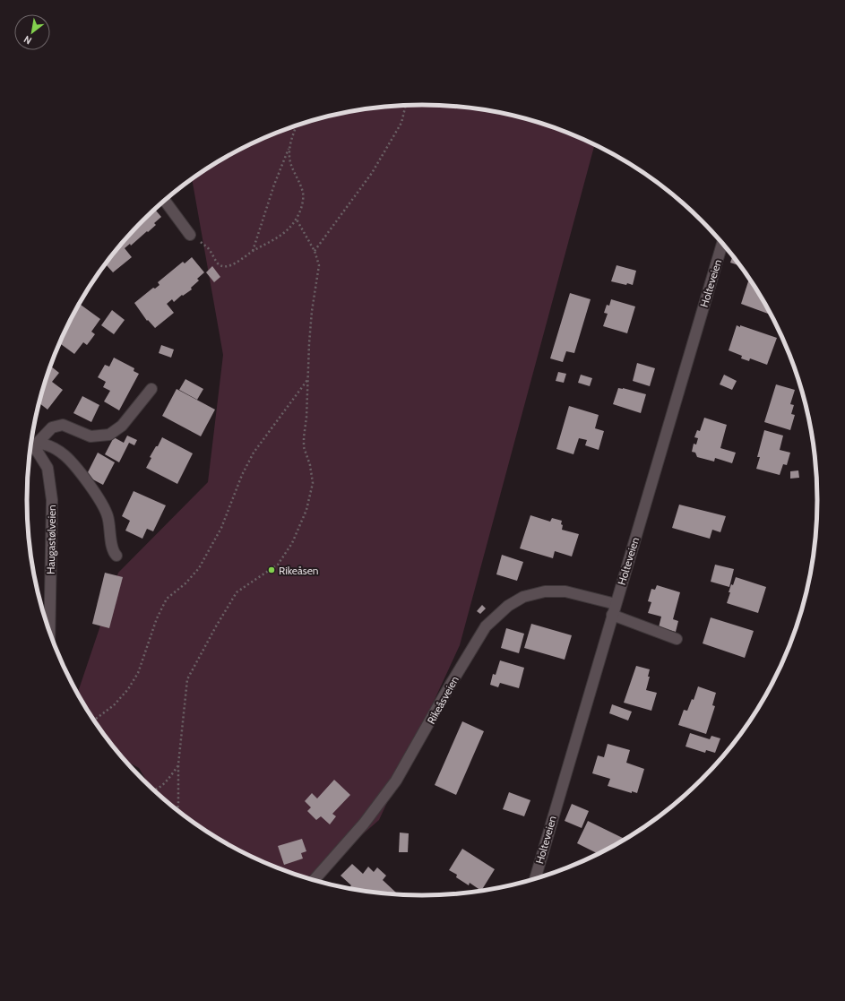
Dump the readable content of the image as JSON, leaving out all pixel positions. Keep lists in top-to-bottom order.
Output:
{
  "streets": {
    "street": ["Holteveien", "Haugastølveien", "Rikeåsveien"]
  },
  "crossings": [
    ["Holteveien", "Rikeåsveien"]
  ],
  "places": ["Rikeåsen"],
  "north": "bottom left"
}
